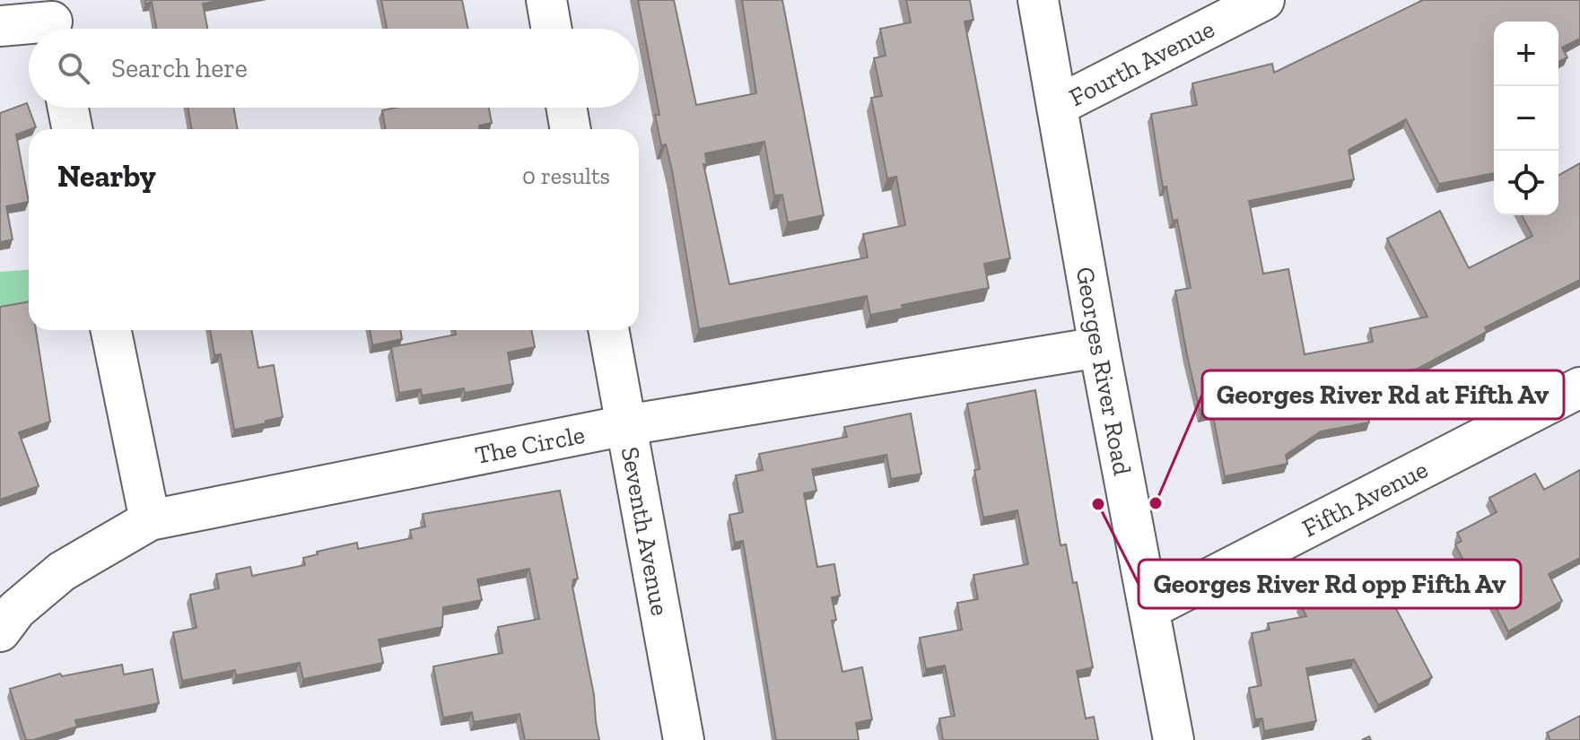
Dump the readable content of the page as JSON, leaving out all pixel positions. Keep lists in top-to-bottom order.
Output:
{
  "streets": {
    "street": [
      "Fourth Avenue",
      "Georges River Road",
      "The Circle",
      "Fifth Avenue",
      "Seventh Avenue"
    ]
  },
  "crossings": [
    ["Fourth Avenue", "Georges River Road"],
    ["Georges River Road", "The Circle"],
    ["Georges River Road", "Fifth Avenue"],
    ["The Circle", "Seventh Avenue"]
  ],
  "places": ["Georges River Rd at Fifth Av", "Georges River Rd opp Fifth Av"],
  "page": {
    "map_buttons": ["+", "−"],
    "search": "Search here",
    "heading": ["Nearby", "0 results"]
  }
}
